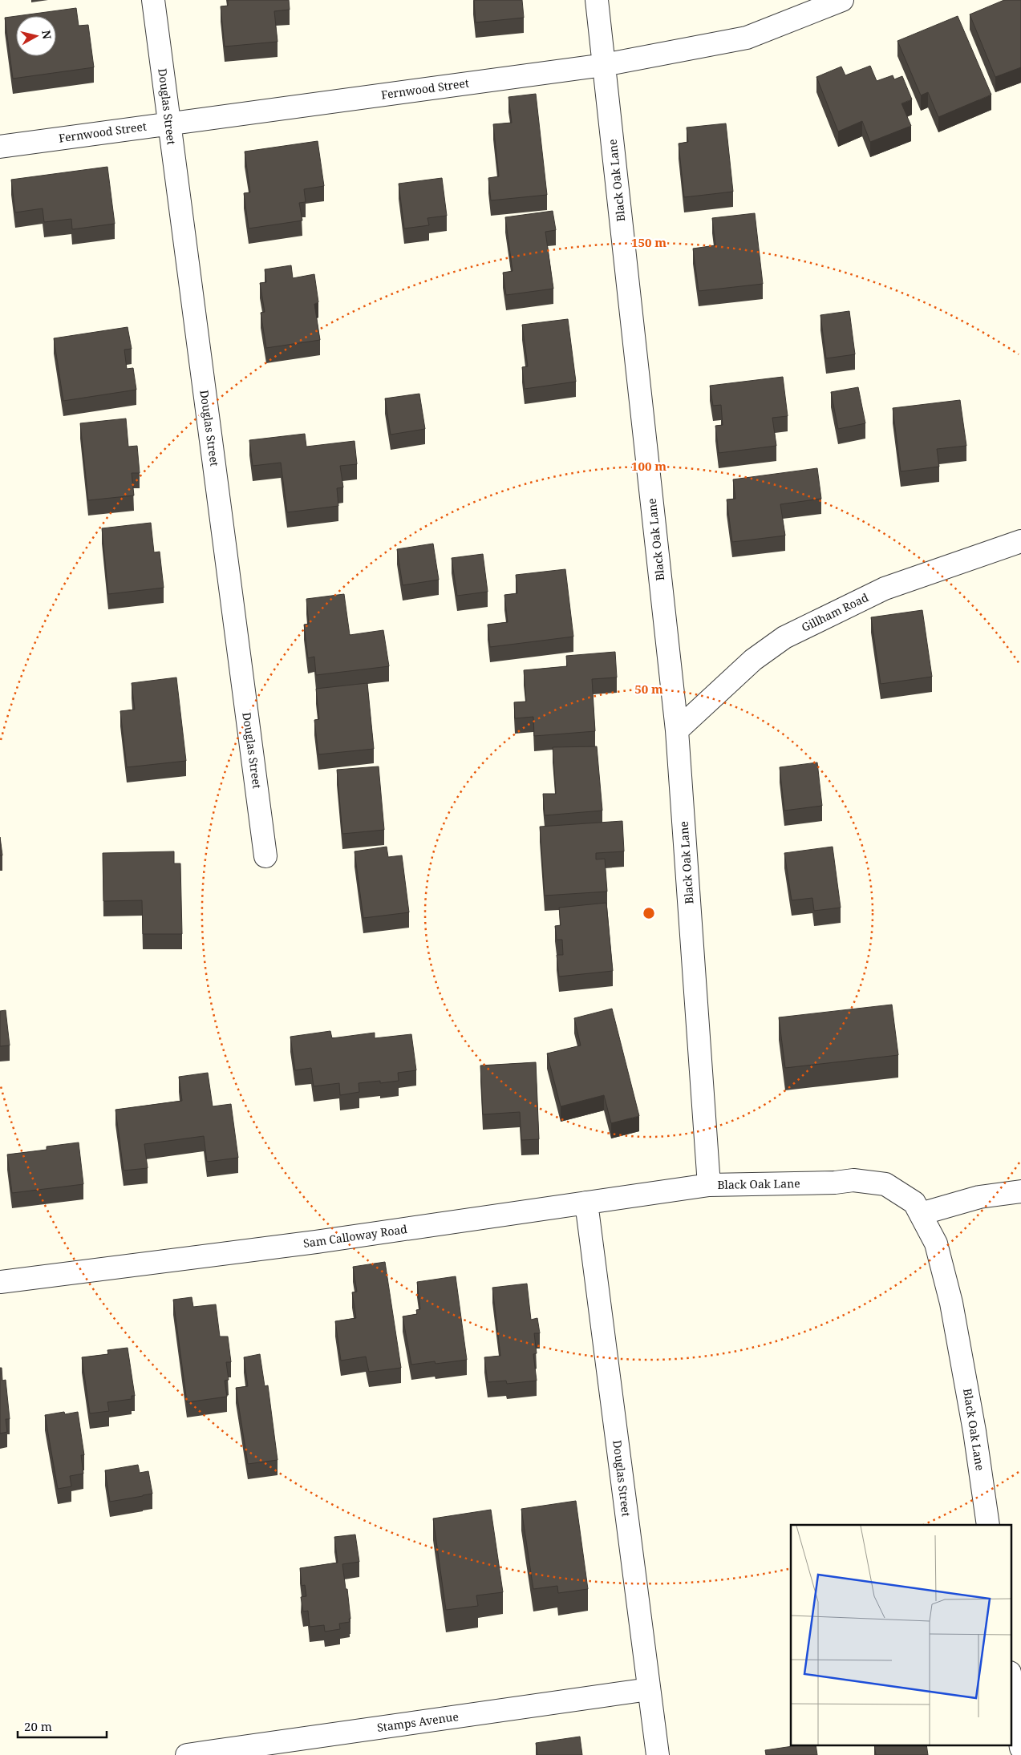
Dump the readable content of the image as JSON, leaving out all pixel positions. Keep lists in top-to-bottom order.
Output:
{
  "streets": {
    "street": [
      "Fernwood Street",
      "Douglas Street",
      "Black Oak Lane",
      "Gillham Road",
      "Sam Calloway Road",
      "Stamps Avenue"
    ]
  },
  "crossings": [
    ["Fernwood Street", "Douglas Street"],
    ["Fernwood Street", "Black Oak Lane"],
    ["Douglas Street", "Sam Calloway Road"],
    ["Douglas Street", "Stamps Avenue"],
    ["Black Oak Lane", "Gillham Road"],
    ["Black Oak Lane", "Sam Calloway Road"]
  ],
  "scale_bar": "20 m",
  "north": "right",
  "rings": ["150 m", "100 m", "50 m"]
}
